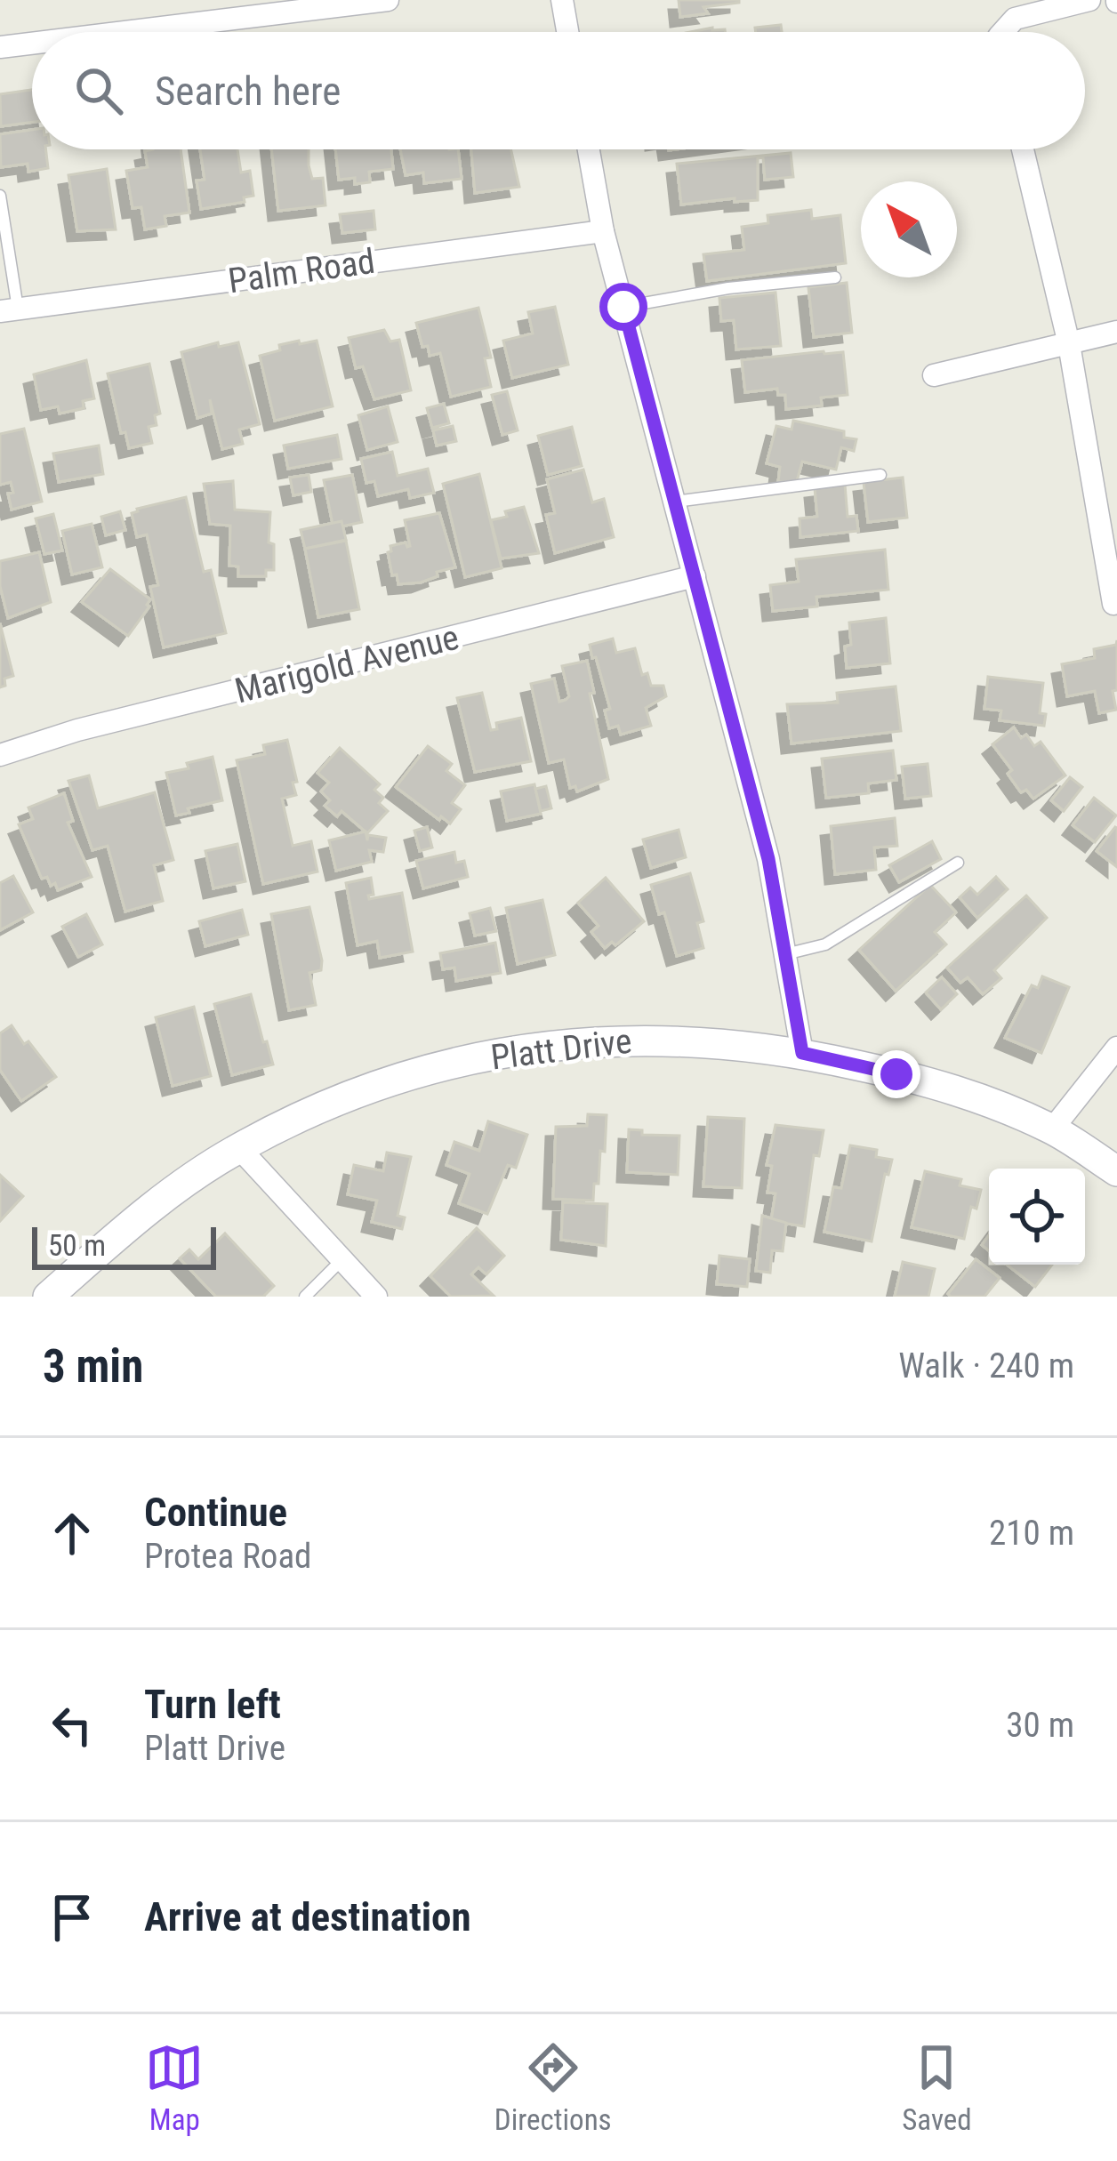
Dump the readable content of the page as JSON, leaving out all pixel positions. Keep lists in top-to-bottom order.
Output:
{
  "streets": {
    "street": ["Palm Road", "Marigold Avenue", "Platt Drive"]
  },
  "scale_bar": "50 m",
  "north": "top left",
  "page": {
    "search": "Search here",
    "scale": "50 m",
    "heading": ["3 min", "Walk · 240 m"],
    "list": [
      ["Continue", "Protea Road", "210 m"],
      ["Turn left", "Platt Drive", "30 m"],
      "Arrive at destination"
    ],
    "nav": ["Map", "Directions", "Saved"]
  }
}
